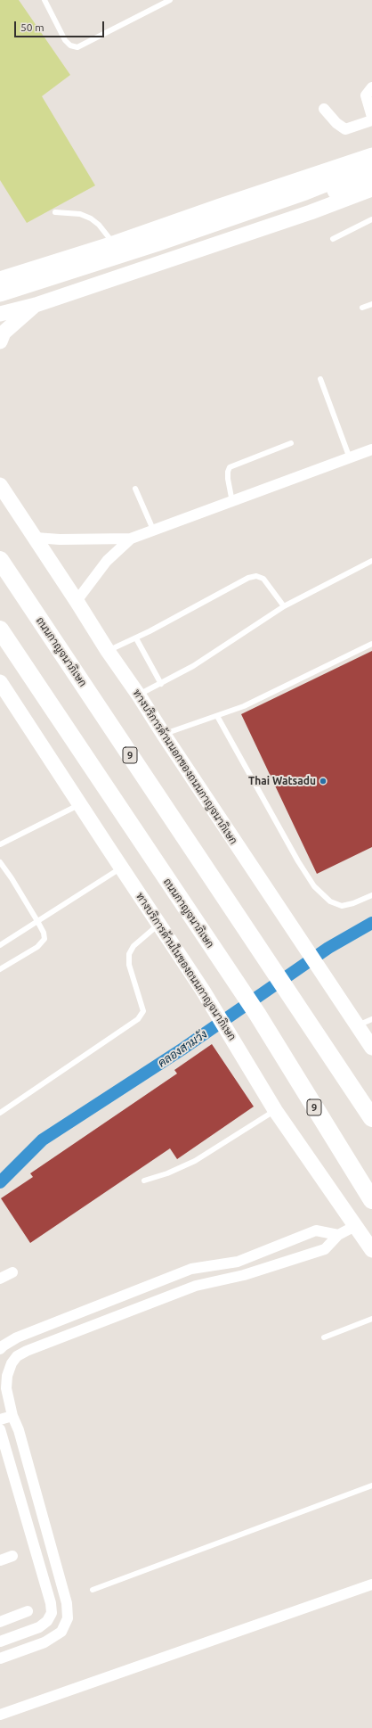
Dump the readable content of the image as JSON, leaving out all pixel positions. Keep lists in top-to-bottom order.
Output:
{
  "streets": {
    "highway": ["ถนนกาญจนาภิเษก", "9"],
    "main road": ["ทางบริการด้านนอกของถนนกาญจนาภิเษก", "ทางบริการด้านในของถนนกาญจนาภิเษก"]
  },
  "water": ["คลองสามวัง"],
  "places": ["Thai Watsadu"],
  "scale_bar": "50 m"
}
